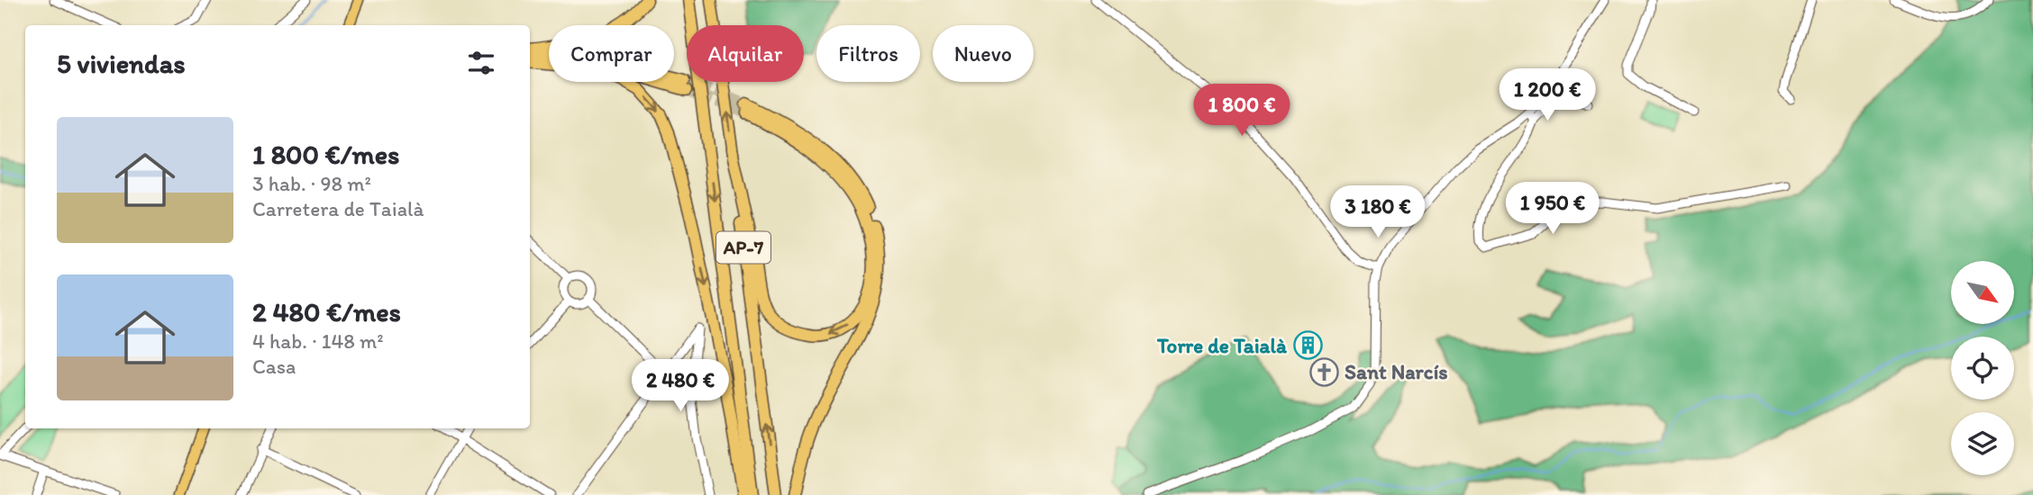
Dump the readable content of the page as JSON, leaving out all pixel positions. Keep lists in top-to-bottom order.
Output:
{
  "streets": {
    "highway": ["AP-7"]
  },
  "places": {
    "building": ["Torre de Taialà"],
    "church": ["Sant Narcís"]
  },
  "north": "bottom right",
  "page": {
    "chip": [
      "Comprar",
      "Alquilar",
      "Filtros",
      "Nuevo"
    ],
    "heading": "5 viviendas",
    "price": [
      "1 200 €",
      "1 800 €",
      "1 950 €",
      "3 180 €",
      "2 480 €"
    ],
    "list": [
      {
        "name": "1 800 €/mes",
        "note": "3 hab. · 98 m² · Carretera de Taialà"
      },
      {
        "name": "2 480 €/mes",
        "note": "4 hab. · 148 m² · Casa"
      }
    ]
  }
}
